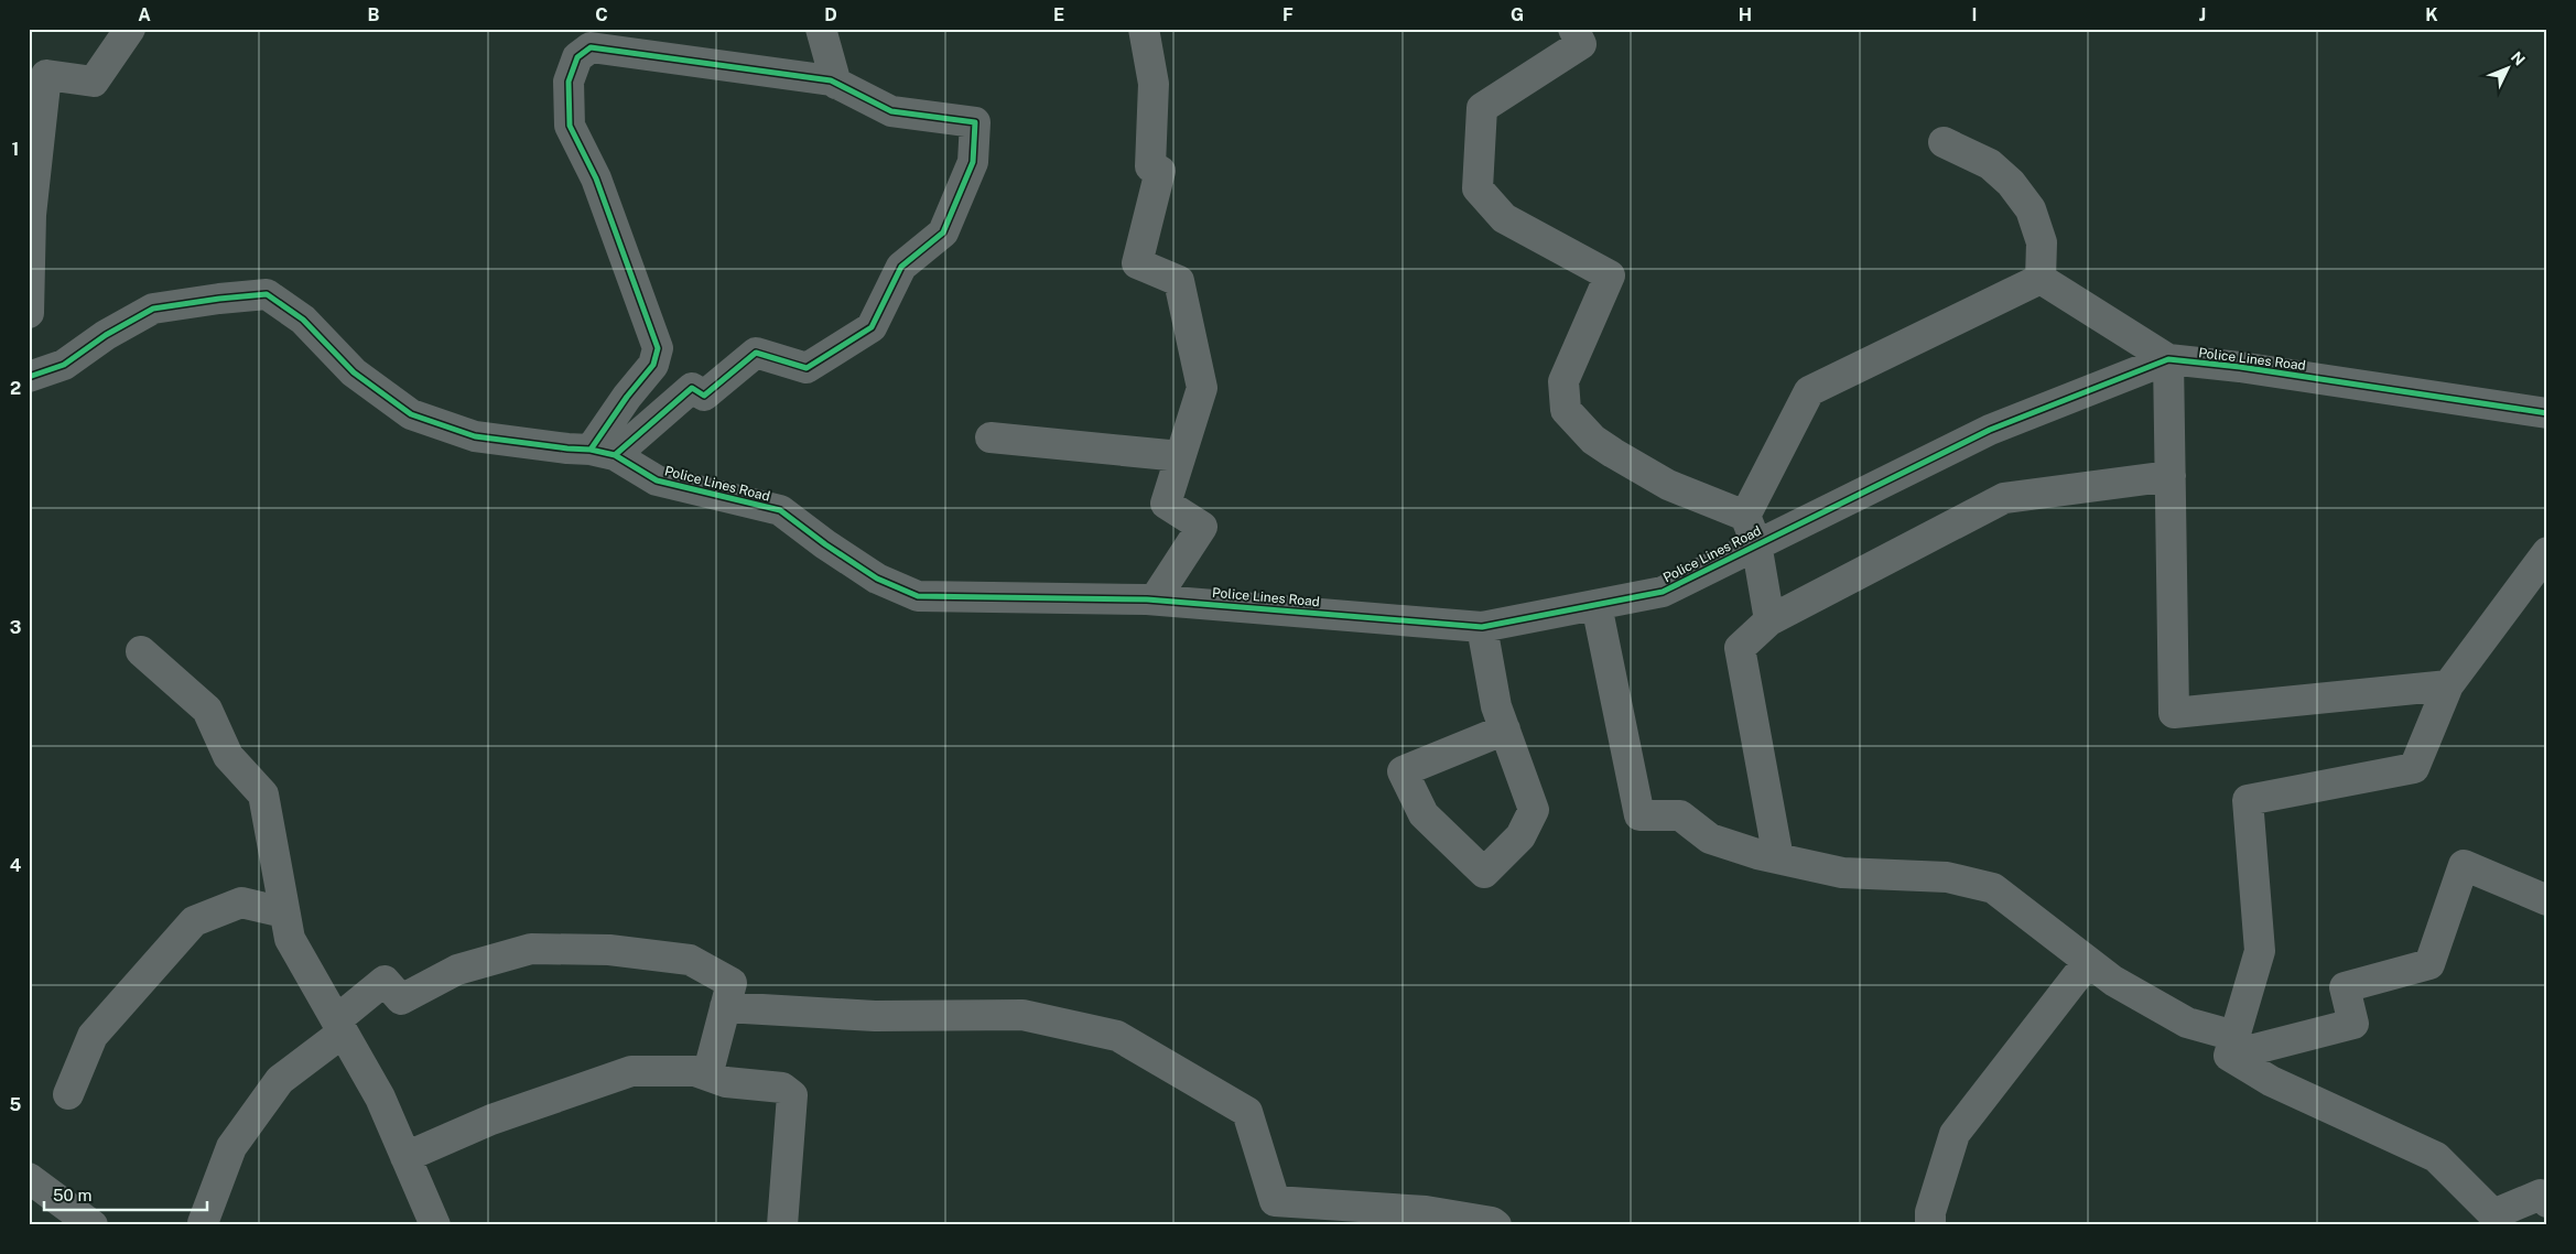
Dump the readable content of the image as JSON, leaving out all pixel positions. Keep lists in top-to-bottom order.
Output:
{
  "streets": {
    "street": ["Police Lines Road"]
  },
  "scale_bar": "50 m",
  "north": "top right",
  "grid": {
    "columns": [
      "A",
      "B",
      "C",
      "D",
      "E",
      "F",
      "G",
      "H",
      "I",
      "J",
      "K"
    ],
    "rows": [
      "1",
      "2",
      "3",
      "4",
      "5"
    ]
  }
}
